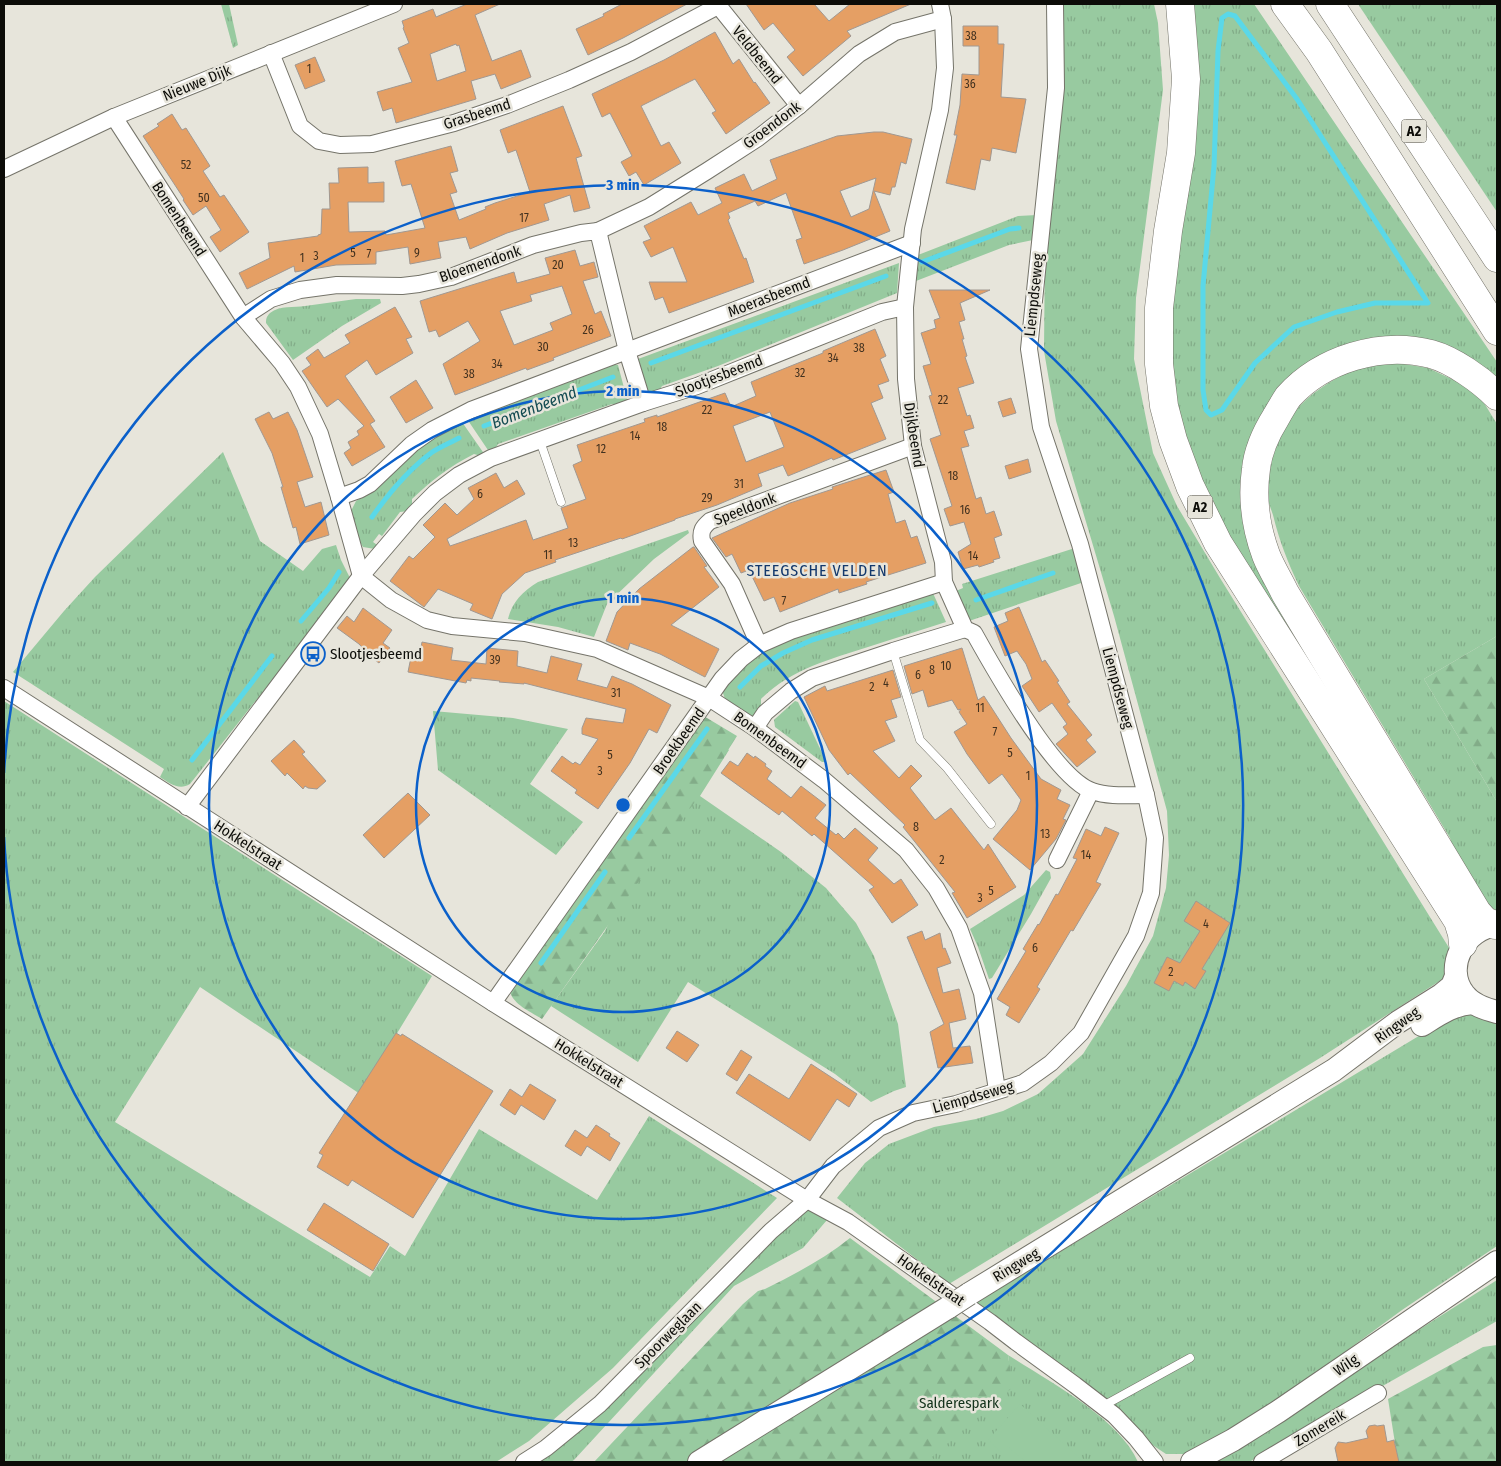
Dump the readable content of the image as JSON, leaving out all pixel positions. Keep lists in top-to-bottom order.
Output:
{
  "streets": {
    "highway": ["A2"],
    "main road": ["Ringweg", "Wilg"],
    "street": [
      "Veldbeemd",
      "Nieuwe Dijk",
      "Grasbeemd",
      "Groendonk",
      "Bomenbeemd",
      "Bloemendonk",
      "Liempdseweg",
      "Moerasbeemd",
      "Slootjesbeemd",
      "Dijkbeemd",
      "Speeldonk",
      "Broekbeemd",
      "Hokkelstraat",
      "Spoorweglaan",
      "Zomereik"
    ]
  },
  "crossings": [
    ["Veldbeemd", "Grasbeemd"],
    ["Veldbeemd", "Groendonk"],
    ["Nieuwe Dijk", "Grasbeemd"],
    ["Nieuwe Dijk", "Bomenbeemd"],
    ["Groendonk", "Bloemendonk"],
    ["Groendonk", "Dijkbeemd"],
    ["Bomenbeemd", "Bloemendonk"],
    ["Bomenbeemd", "Liempdseweg"],
    ["Bomenbeemd", "Slootjesbeemd"],
    ["Bomenbeemd", "Broekbeemd"],
    ["Liempdseweg", "Dijkbeemd"],
    ["Liempdseweg", "Hokkelstraat"],
    ["Liempdseweg", "Spoorweglaan"],
    ["Moerasbeemd", "Dijkbeemd"],
    ["Slootjesbeemd", "Dijkbeemd"],
    ["Slootjesbeemd", "Hokkelstraat"],
    ["Dijkbeemd", "Speeldonk"],
    ["Dijkbeemd", "Broekbeemd"],
    ["Speeldonk", "Broekbeemd"],
    ["Broekbeemd", "Hokkelstraat"],
    ["Hokkelstraat", "Spoorweglaan"]
  ],
  "districts": ["STEEGSCHE VELDEN"],
  "water": ["Bomenbeemd"],
  "parks": ["Salderespark"],
  "places": {
    "bus stop": ["Slootjesbeemd"]
  },
  "house_numbers": [
    "38",
    "1",
    "36",
    "52",
    "50",
    "17",
    "5",
    "9",
    "7",
    "3",
    "1",
    "20",
    "26",
    "30",
    "38",
    "34",
    "34",
    "32",
    "38",
    "22",
    "22",
    "18",
    "14",
    "12",
    "18",
    "31",
    "6",
    "29",
    "16",
    "13",
    "11",
    "14",
    "7",
    "39",
    "10",
    "8",
    "6",
    "4",
    "2",
    "31",
    "11",
    "7",
    "5",
    "5",
    "3",
    "1",
    "8",
    "13",
    "14",
    "2",
    "5",
    "3",
    "4",
    "6",
    "2"
  ],
  "rings": ["3 min", "2 min", "1 min"]
}
